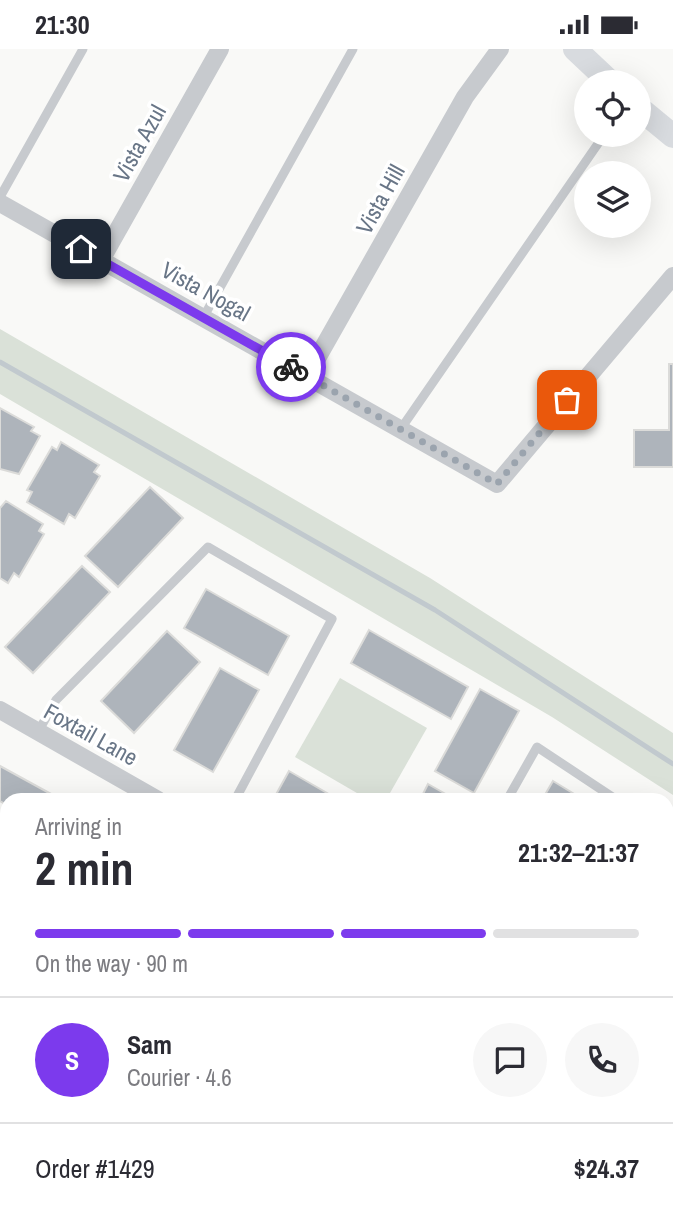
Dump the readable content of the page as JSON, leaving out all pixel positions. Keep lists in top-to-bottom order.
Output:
{
  "streets": {
    "street": [
      "Vista Azul",
      "Vista Hill",
      "Vista Nogal",
      "Foxtail Lane"
    ]
  },
  "crossings": [
    ["Vista Azul", "Vista Nogal"],
    ["Vista Hill", "Vista Nogal"]
  ],
  "page": {
    "status": "21:30",
    "heading": ["2 min", "Arriving in", "21:32–21:37"],
    "panel": [
      "Sam",
      "Courier · 4.6",
      "Order #1429",
      "$24.37"
    ],
    "bar": "On the way · 90 m",
    "round": "S"
  }
}
